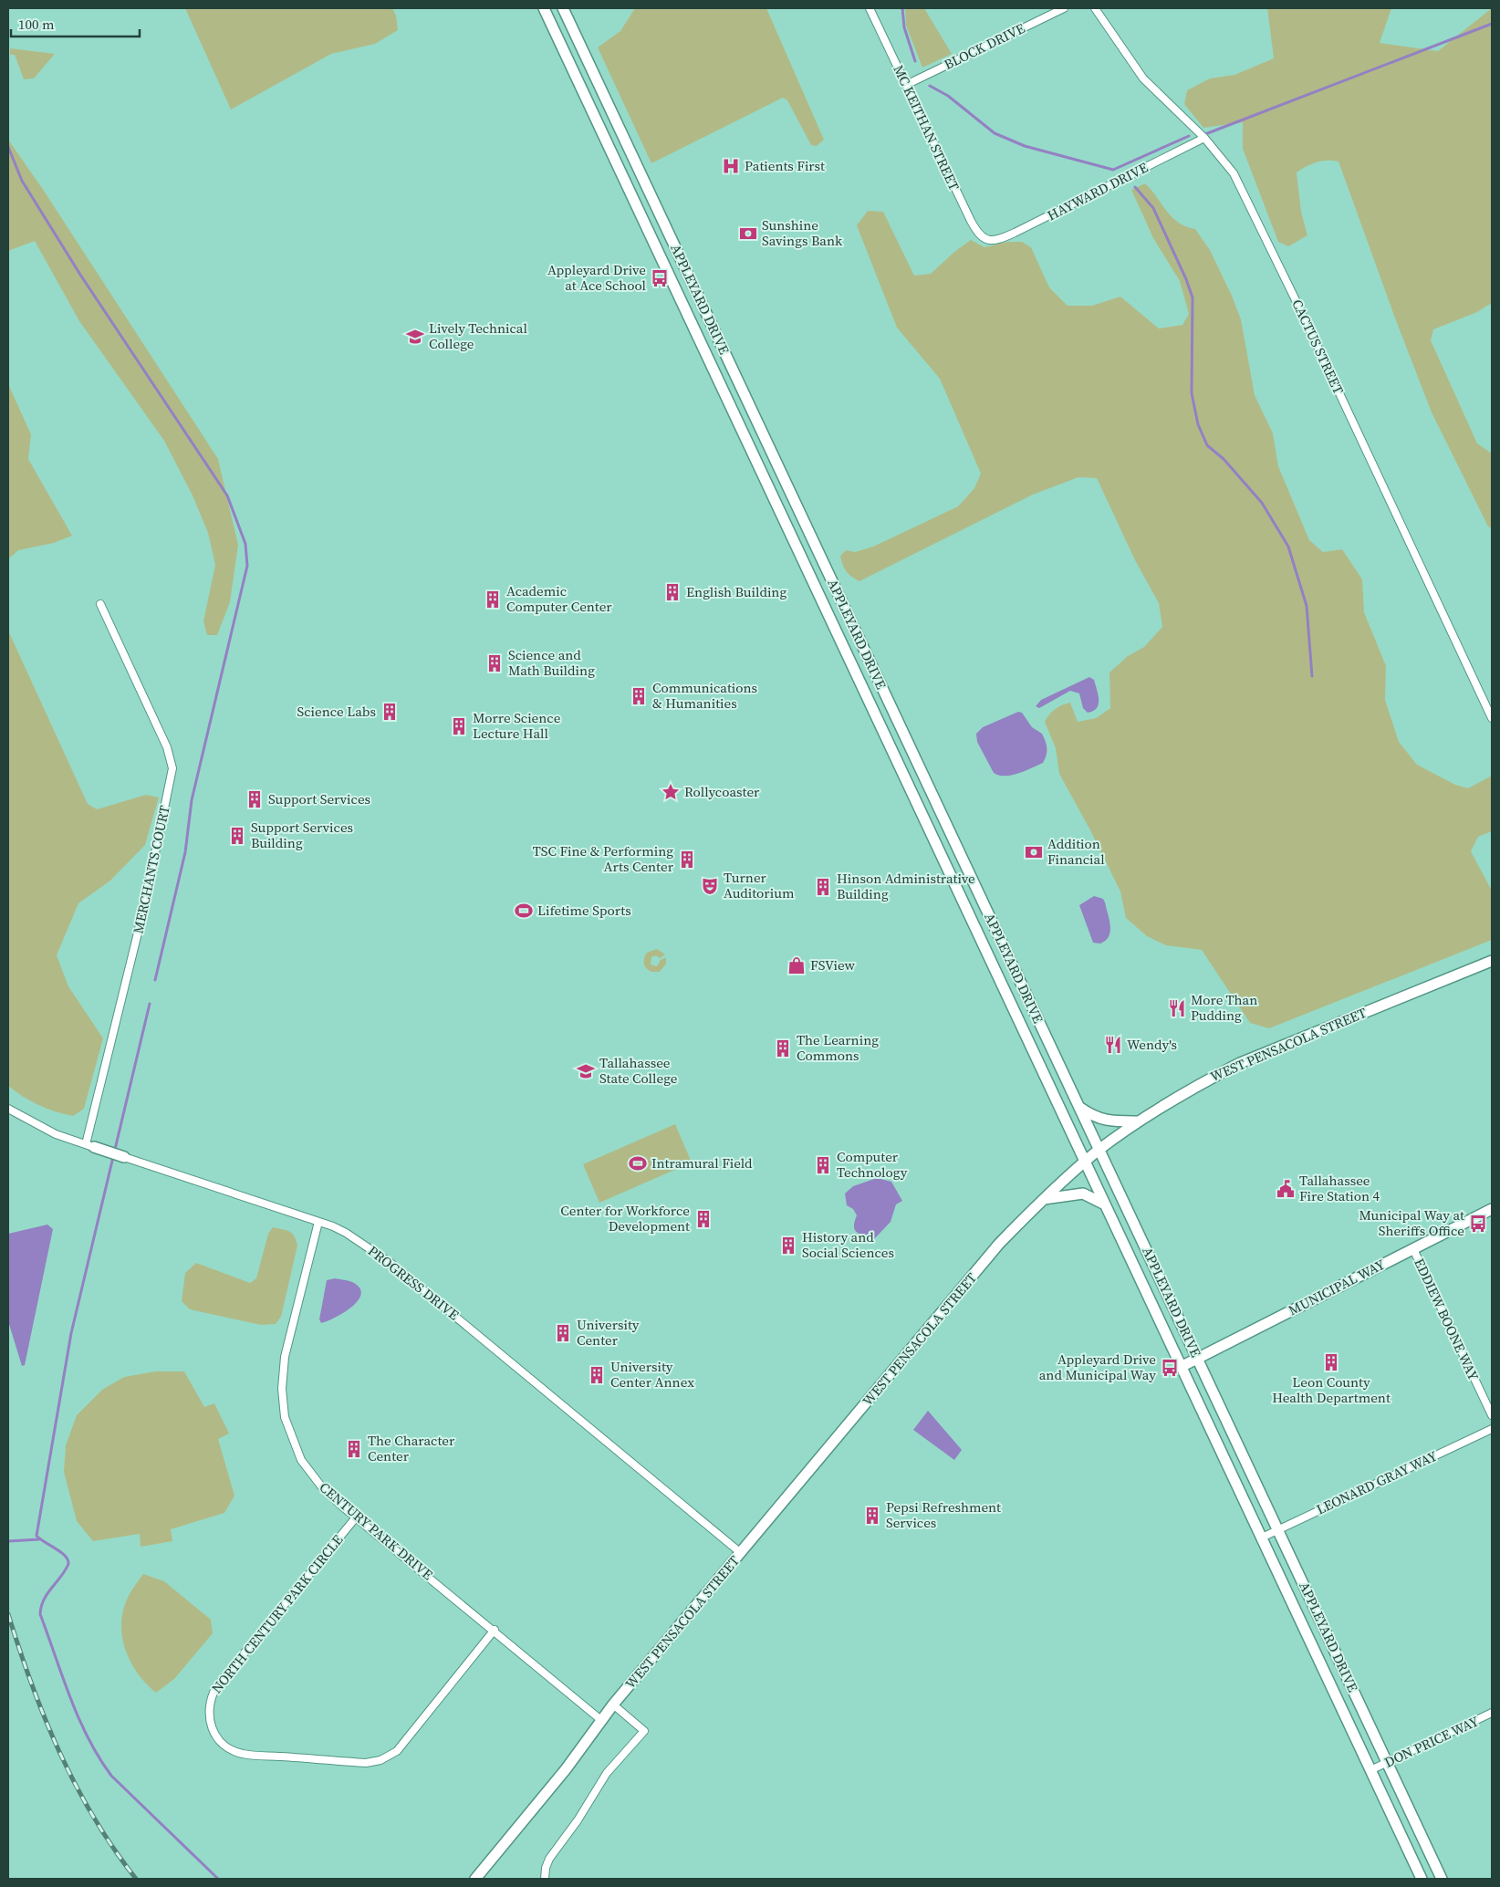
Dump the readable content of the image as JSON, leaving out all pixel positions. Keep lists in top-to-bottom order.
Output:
{
  "streets": {
    "main road": [
      "APPLEYARD DRIVE",
      "WEST PENSACOLA STREET",
      "PROGRESS DRIVE",
      "MUNICIPAL WAY"
    ],
    "street": [
      "BLOCK DRIVE",
      "MC KEITHAN STREET",
      "HAYWARD DRIVE",
      "CACTUS STREET",
      "MERCHANTS COURT",
      "EDDIEW BOONE WAY",
      "LEONARD GRAY WAY",
      "CENTURY PARK DRIVE",
      "NORTH CENTURY PARK CIRCLE",
      "DON PRICE WAY"
    ]
  },
  "crossings": [
    ["BLOCK DRIVE", "MC KEITHAN STREET"],
    ["MC KEITHAN STREET", "HAYWARD DRIVE"],
    ["HAYWARD DRIVE", "CACTUS STREET"],
    ["APPLEYARD DRIVE", "WEST PENSACOLA STREET"],
    ["APPLEYARD DRIVE", "MUNICIPAL WAY"],
    ["APPLEYARD DRIVE", "LEONARD GRAY WAY"],
    ["APPLEYARD DRIVE", "DON PRICE WAY"],
    ["MERCHANTS COURT", "PROGRESS DRIVE"],
    ["WEST PENSACOLA STREET", "PROGRESS DRIVE"],
    ["WEST PENSACOLA STREET", "CENTURY PARK DRIVE"],
    ["PROGRESS DRIVE", "CENTURY PARK DRIVE"],
    ["MUNICIPAL WAY", "EDDIEW BOONE WAY"],
    ["CENTURY PARK DRIVE", "NORTH CENTURY PARK CIRCLE"]
  ],
  "places": {
    "hospital": ["Patients First"],
    "bank": ["Sunshine Savings Bank", "Addition Financial"],
    "bus stop": ["Appleyard Drive at Ace School", "Municipal Way at Sheriffs Office", "Appleyard Drive and Municipal Way"],
    "school or university": ["Lively Technical College", "Tallahassee State College"],
    "building": [
      "English Building",
      "Academic Computer Center",
      "Science and Math Building",
      "Communications & Humanities",
      "Science Labs",
      "Morre Science Lecture Hall",
      "Support Services",
      "Support Services Building",
      "TSC Fine & Performing Arts Center",
      "Hinson Administrative Building",
      "The Learning Commons",
      "Computer Technology",
      "Center for Workforce Development",
      "History and Social Sciences",
      "University Center",
      "Leon County Health Department",
      "University Center Annex",
      "The Character Center",
      "Pepsi Refreshment Services"
    ],
    "place": ["Rollycoaster"],
    "theatre": ["Turner Auditorium"],
    "sports": ["Lifetime Sports", "Intramural Field"],
    "shop": ["FSView"],
    "restaurant": ["More Than Pudding", "Wendy's"],
    "public building": ["Tallahassee Fire Station 4"]
  },
  "scale_bar": "100 m"
}
